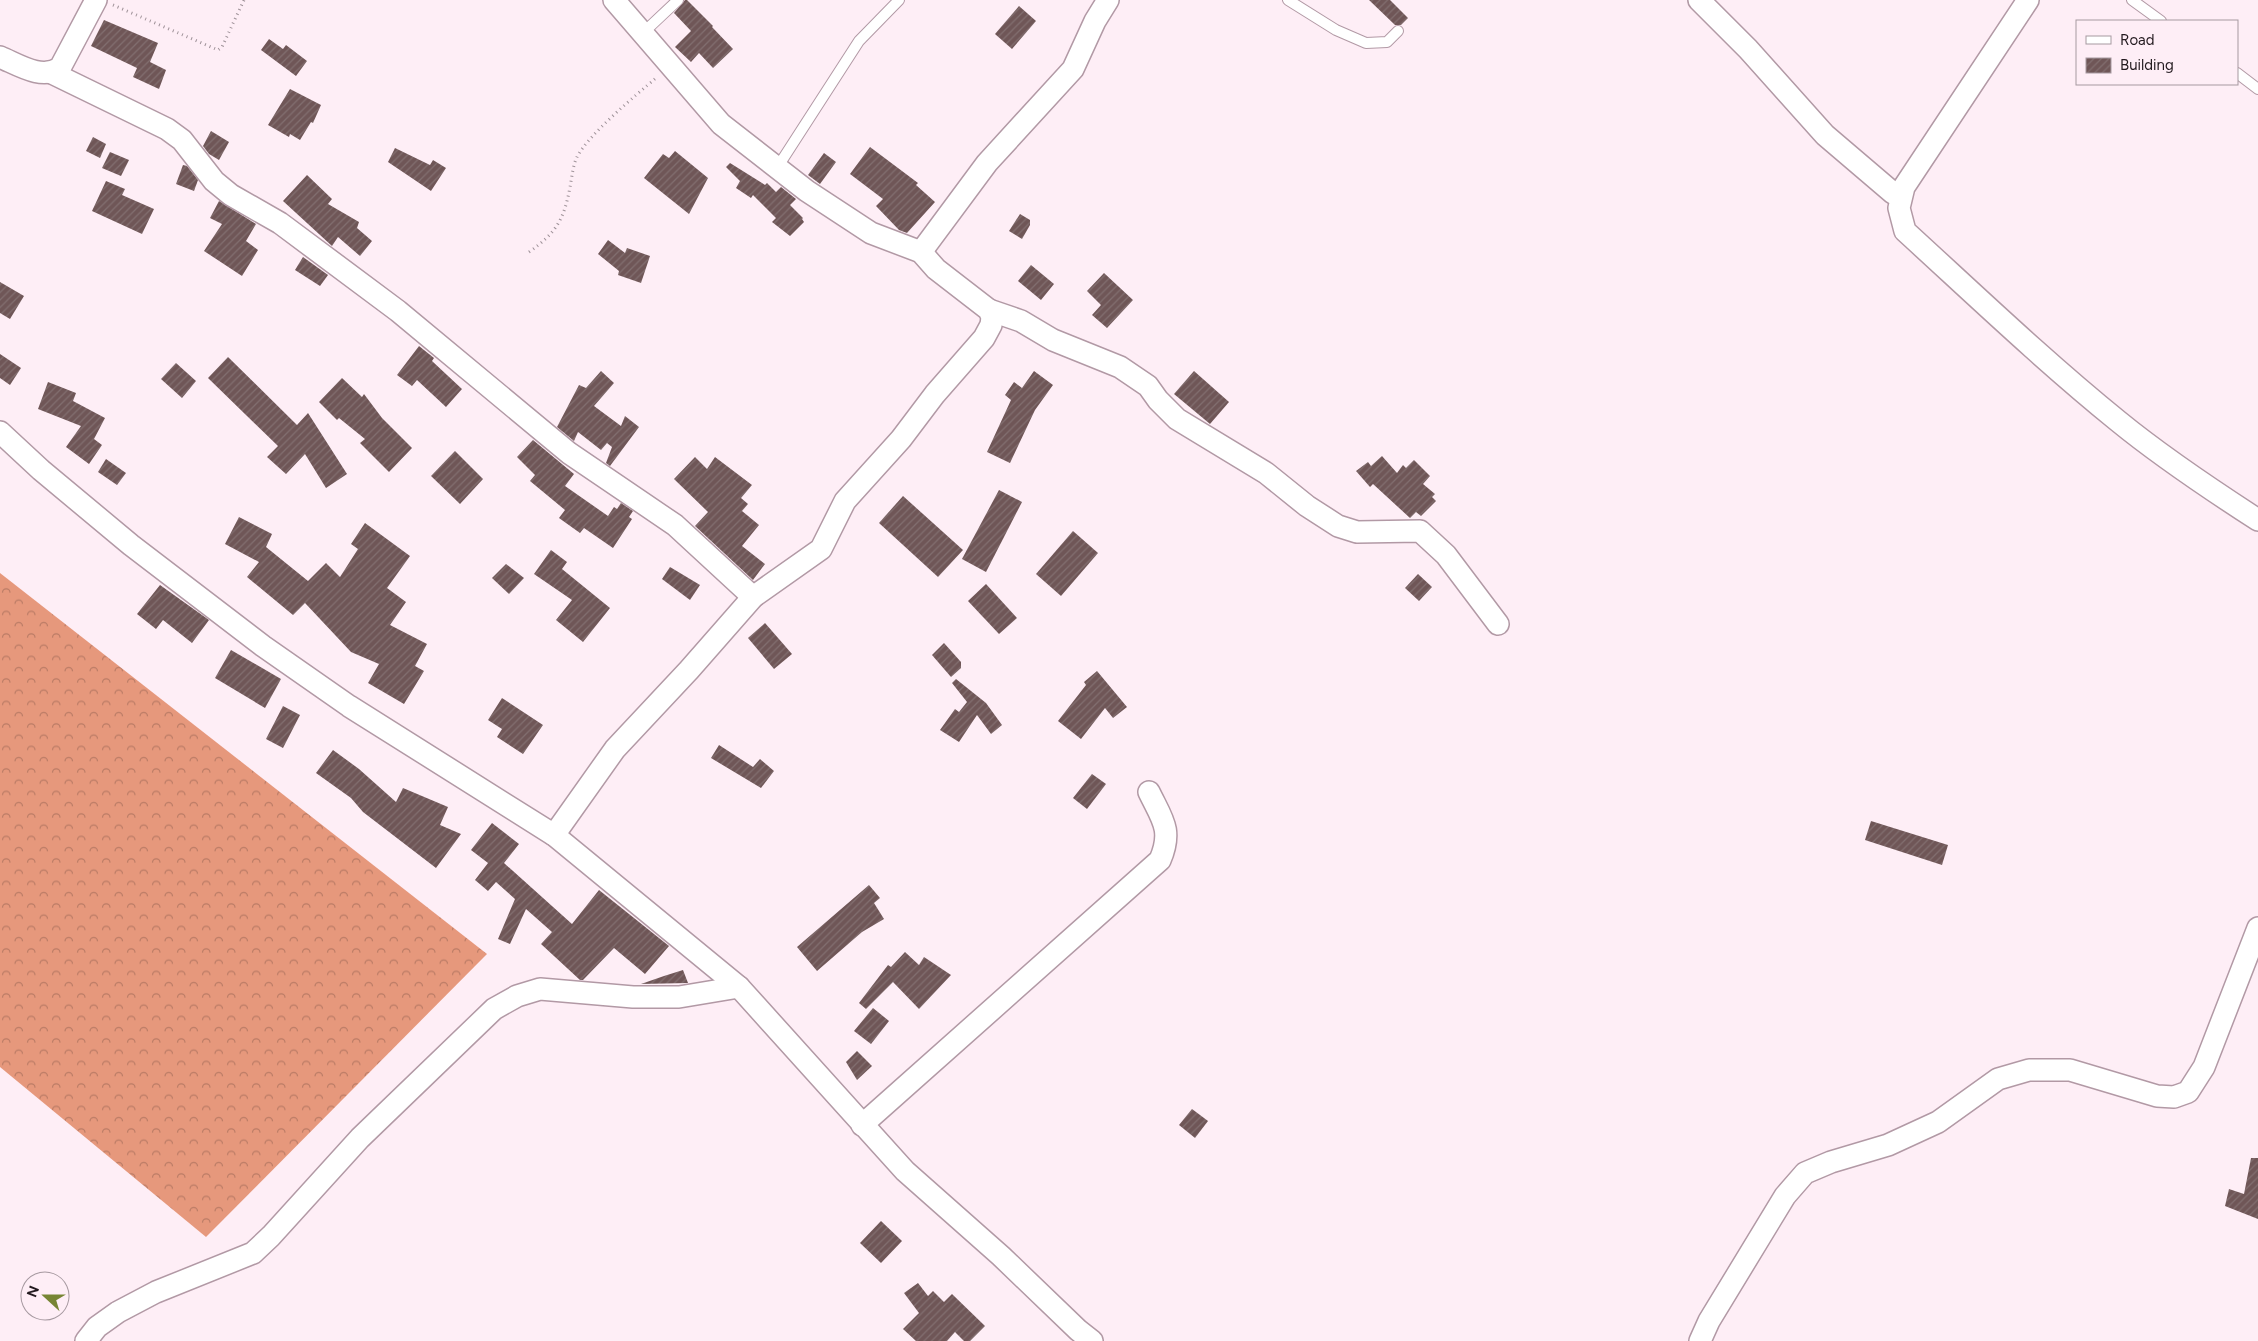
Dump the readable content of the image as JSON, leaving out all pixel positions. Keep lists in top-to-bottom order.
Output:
{
  "legend": ["Road", "Building"],
  "north": "left"
}
